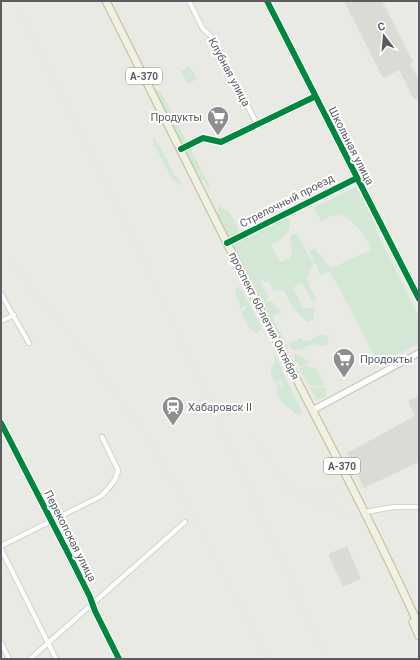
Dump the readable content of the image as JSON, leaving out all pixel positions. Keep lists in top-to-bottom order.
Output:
{
  "streets": {
    "highway": ["А-370", "проспект 60-летия Октября"],
    "street": [
      "Клубная улица",
      "Школьная улица",
      "Стрелочный проезд",
      "Перекопская улица"
    ]
  },
  "crossings": [
    ["Школьная улица", "Стрелочный проезд"],
    ["Стрелочный проезд", "проспект 60-летия Октября"]
  ],
  "places": {
    "supermarket": ["Продукты", "Продокты"],
    "station": ["Хабаровск II"]
  },
  "north": "top"
}
